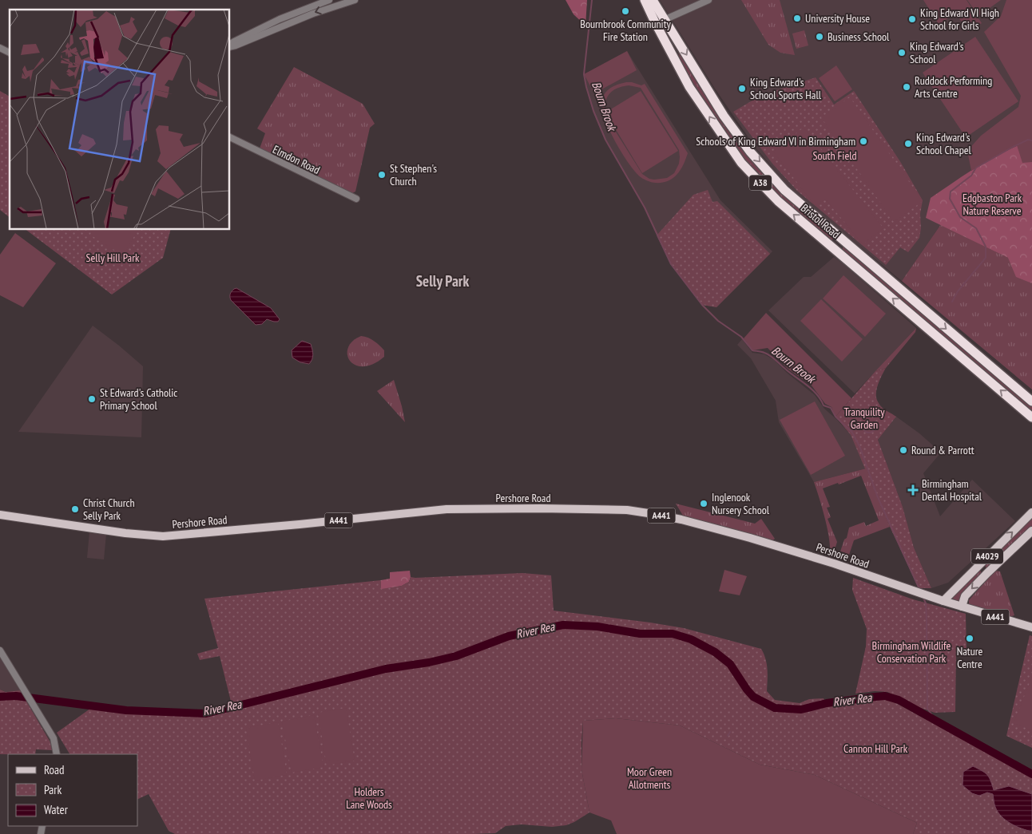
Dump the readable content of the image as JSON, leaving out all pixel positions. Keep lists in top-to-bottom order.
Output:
{
  "streets": {
    "highway": ["A38", "Bristol Road"],
    "main road": ["Pershore Road", "A441", "A4029"],
    "street": ["Elmdon Road"]
  },
  "crossings": [
    ["Pershore Road", "A4029"]
  ],
  "districts": ["Selly Park"],
  "water": ["Bourn Brook", "River Rea"],
  "parks": [
    "South Field",
    "Edgbaston Park Nature Reserve",
    "Selly Hill Park",
    "Tranquility Garden",
    "Birmingham Wildlife Conservation Park",
    "Cannon Hill Park",
    "Moor Green Allotments",
    "Holders Lane Woods"
  ],
  "places": {
    "other": [
      "Bournbrook Community Fire Station",
      "University House",
      "King Edward VI High School for Girls",
      "Business School",
      "King Edward's School",
      "Ruddock Performing Arts Centre",
      "King Edward's School Sports Hall",
      "Schools of King Edward VI in Birmingham",
      "King Edward's School Chapel",
      "St Stephen's Church",
      "St Edward's Catholic Primary School",
      "Round & Parrott",
      "Inglenook Nursery School",
      "Christ Church Selly Park",
      "Nature Centre"
    ],
    "health": ["Birmingham Dental Hospital"]
  },
  "legend": ["Road", "Park", "Water"]
}
